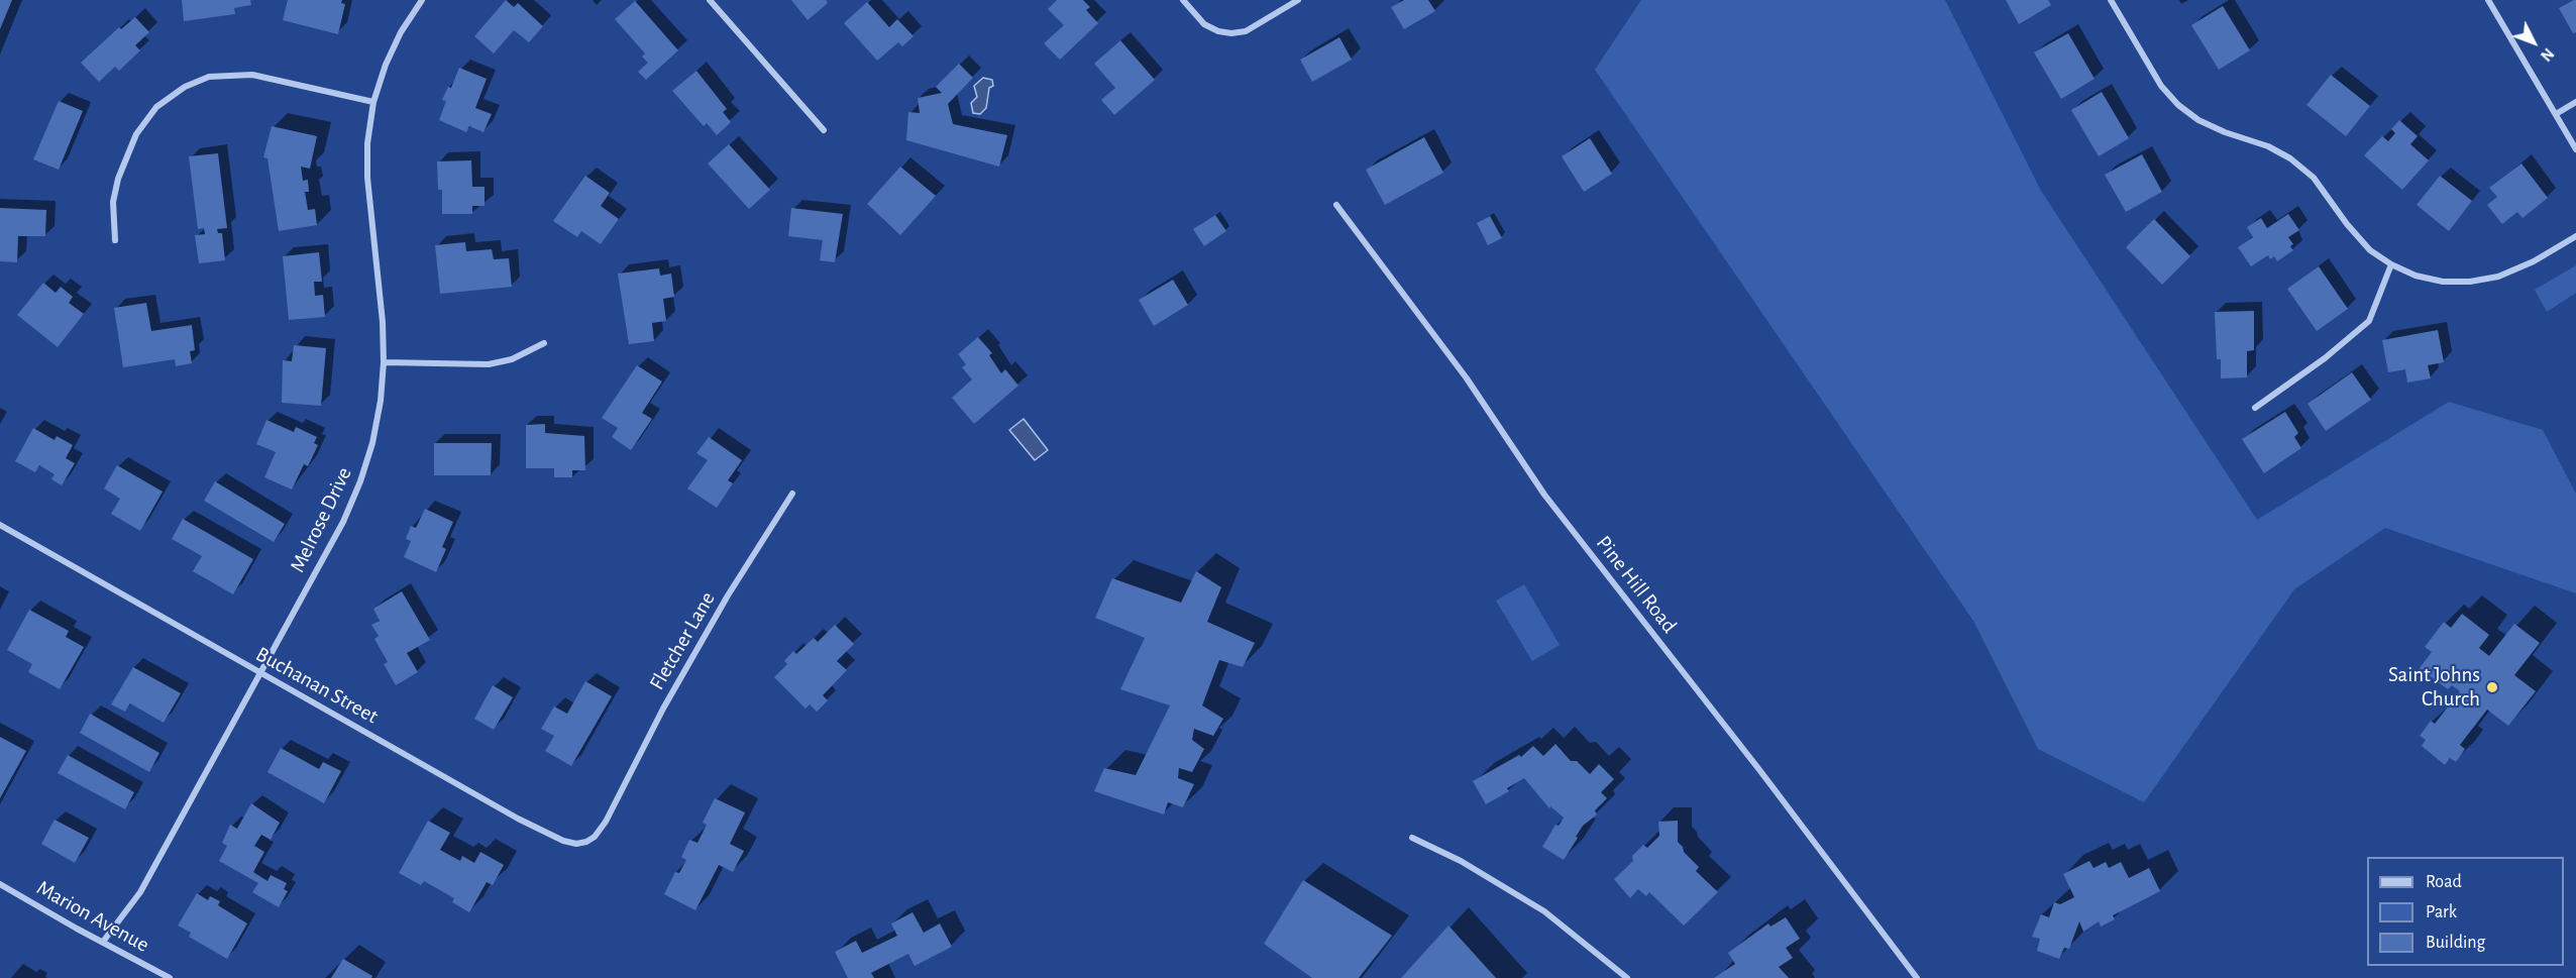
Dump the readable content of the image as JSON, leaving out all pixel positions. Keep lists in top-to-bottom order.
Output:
{
  "streets": {
    "street": [
      "Melrose Drive",
      "Pine Hill Road",
      "Fletcher Lane",
      "Buchanan Street",
      "Marion Avenue"
    ]
  },
  "crossings": [
    ["Melrose Drive", "Buchanan Street"],
    ["Melrose Drive", "Marion Avenue"],
    ["Fletcher Lane", "Buchanan Street"]
  ],
  "places": ["Saint Johns Church"],
  "legend": ["Road", "Park", "Building"],
  "north": "bottom right"
}
